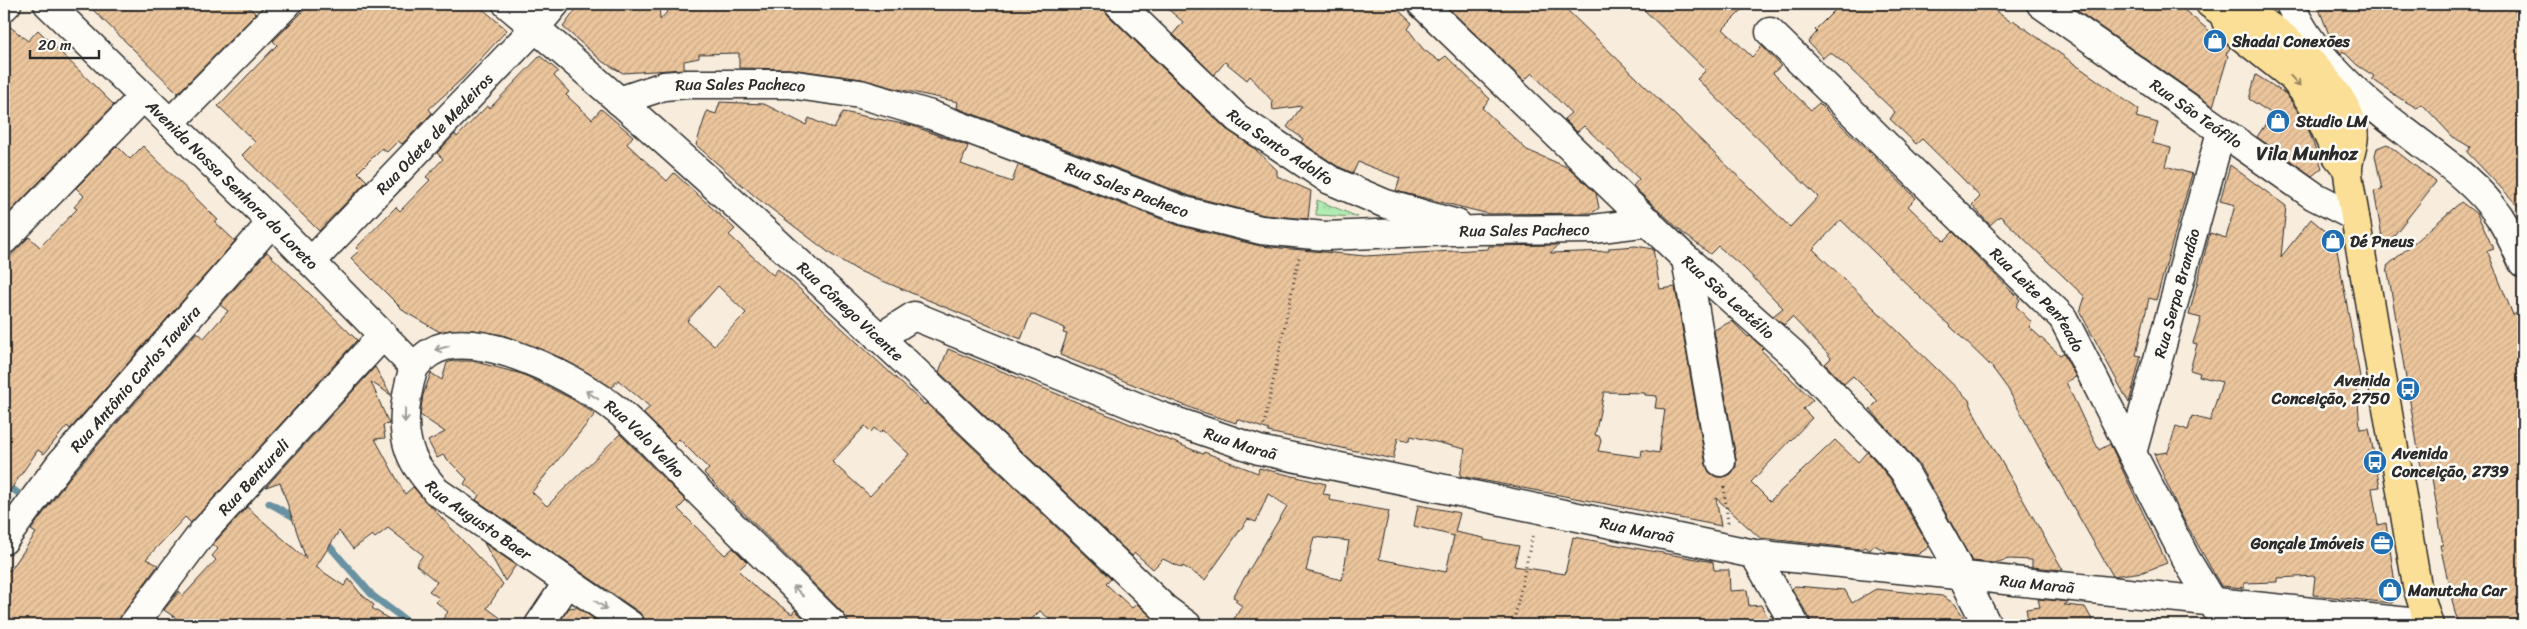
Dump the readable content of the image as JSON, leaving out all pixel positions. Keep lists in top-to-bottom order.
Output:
{
  "streets": {
    "street": [
      "Rua Sales Pacheco",
      "Rua São Teófilo",
      "Rua Odete de Medeiros",
      "Rua Santo Adolfo",
      "Avenida Nossa Senhora do Loreto",
      "Rua Serpa Brandão",
      "Rua São Leotélio",
      "Rua Leite Penteado",
      "Rua Cônego Vicente",
      "Rua Antônio Carlos Taveira",
      "Rua Valo Velho",
      "Rua Maraã",
      "Rua Bentureli",
      "Rua Augusto Baer"
    ]
  },
  "crossings": [
    ["Rua Sales Pacheco", "Rua Santo Adolfo"],
    ["Rua Sales Pacheco", "Rua São Leotélio"],
    ["Rua Sales Pacheco", "Rua Cônego Vicente"],
    ["Rua São Teófilo", "Rua Serpa Brandão"],
    ["Rua Odete de Medeiros", "Avenida Nossa Senhora do Loreto"],
    ["Rua Odete de Medeiros", "Rua Cônego Vicente"],
    ["Avenida Nossa Senhora do Loreto", "Rua Antônio Carlos Taveira"],
    ["Avenida Nossa Senhora do Loreto", "Rua Valo Velho"],
    ["Avenida Nossa Senhora do Loreto", "Rua Bentureli"],
    ["Avenida Nossa Senhora do Loreto", "Rua Augusto Baer"],
    ["Rua Serpa Brandão", "Rua Leite Penteado"],
    ["Rua São Leotélio", "Rua Maraã"],
    ["Rua Leite Penteado", "Rua Maraã"],
    ["Rua Cônego Vicente", "Rua Maraã"],
    ["Rua Valo Velho", "Rua Augusto Baer"]
  ],
  "one_way": ["Rua Valo Velho", "Rua Augusto Baer"],
  "districts": ["Vila Munhoz"],
  "places": {
    "shop": [
      "Shadai Conexões",
      "Studio LM",
      "Dé Pneus",
      "Manutcha Car"
    ],
    "bus stop": ["Avenida Conceição, 2750", "Avenida Conceição, 2739"],
    "office": ["Gonçale Imóveis"]
  },
  "scale_bar": "20 m"
}
